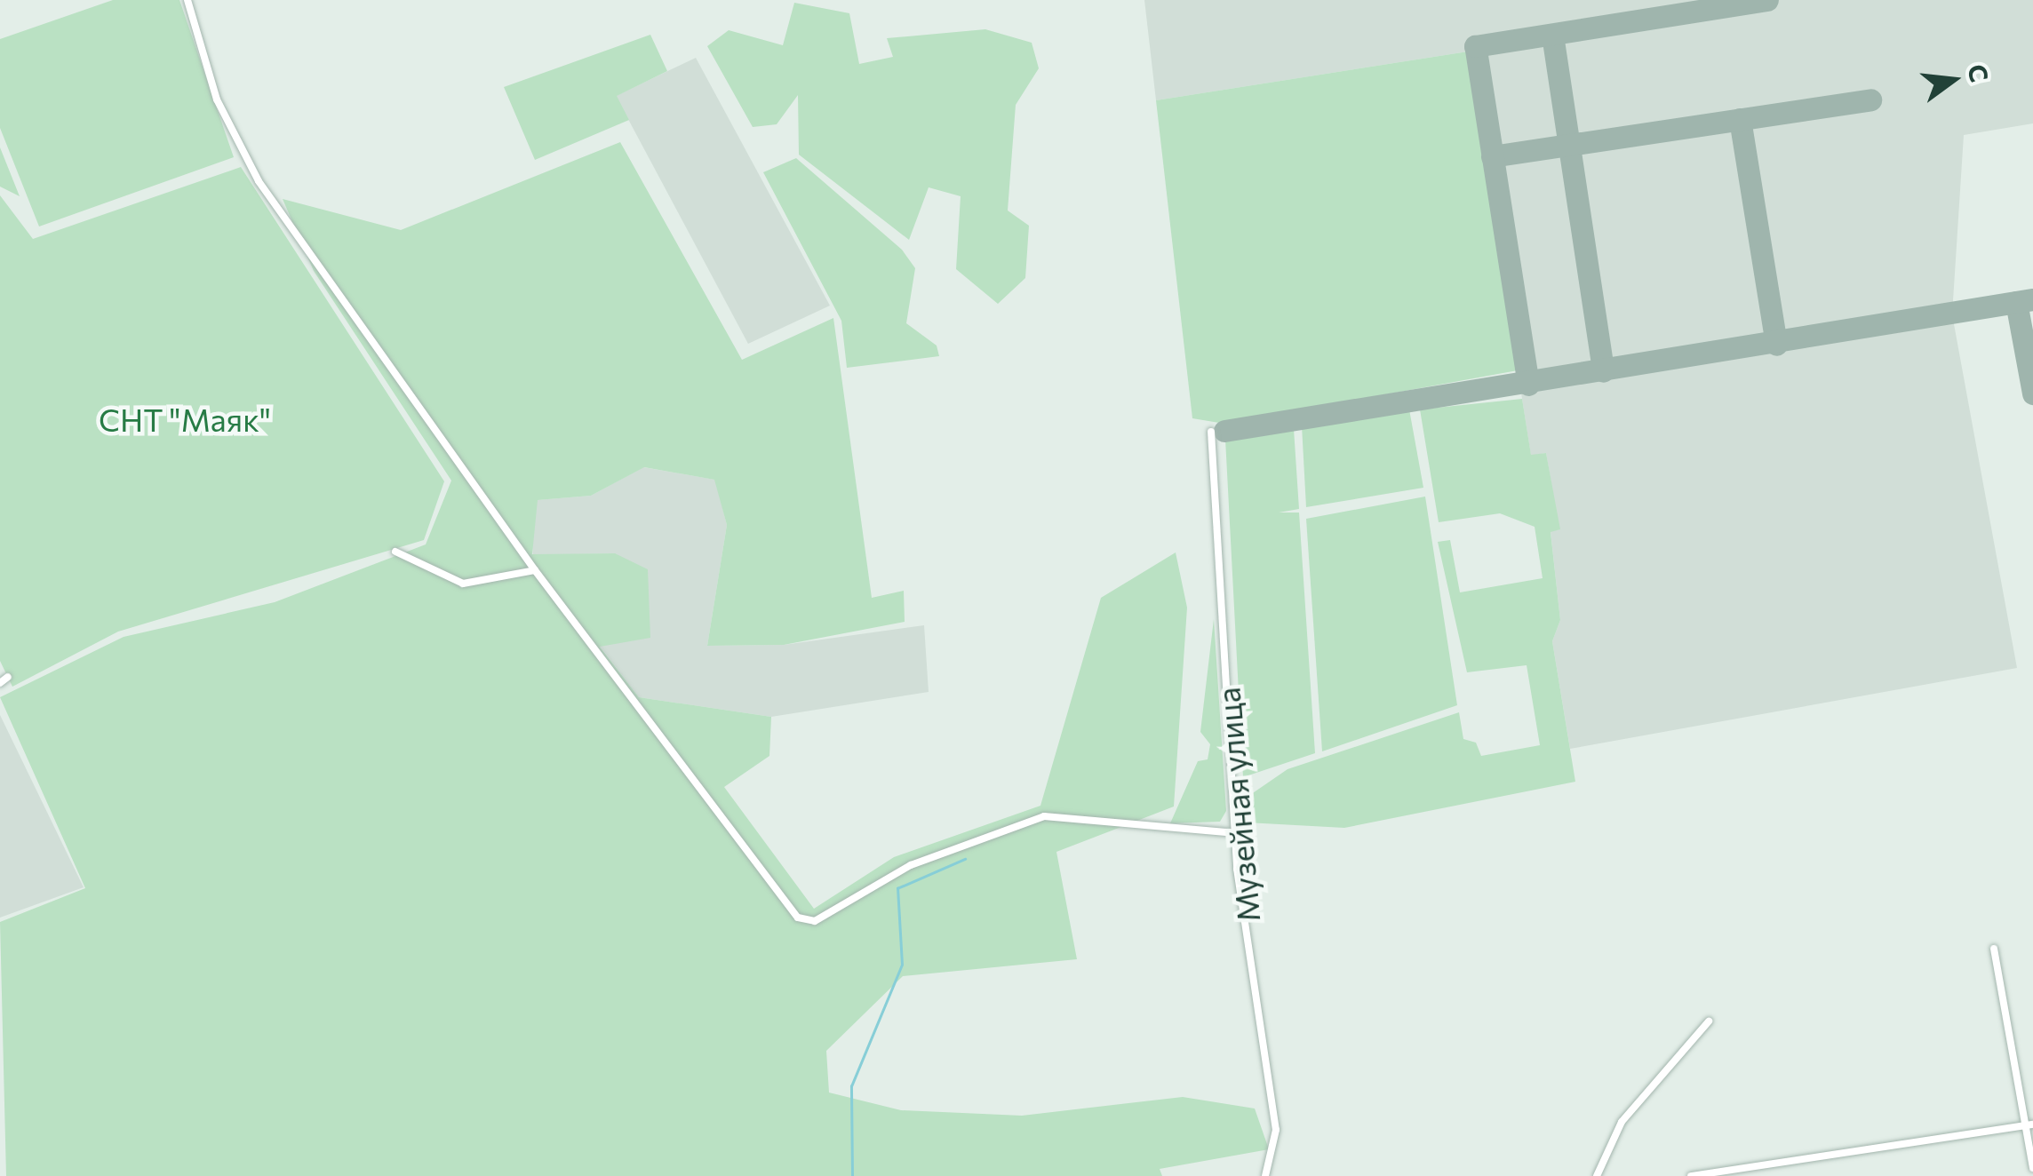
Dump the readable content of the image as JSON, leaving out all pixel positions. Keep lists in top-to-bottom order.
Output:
{
  "streets": {
    "street": ["Музейная улица"]
  },
  "parks": ["СНТ \"Маяк\""],
  "north": "right"
}
